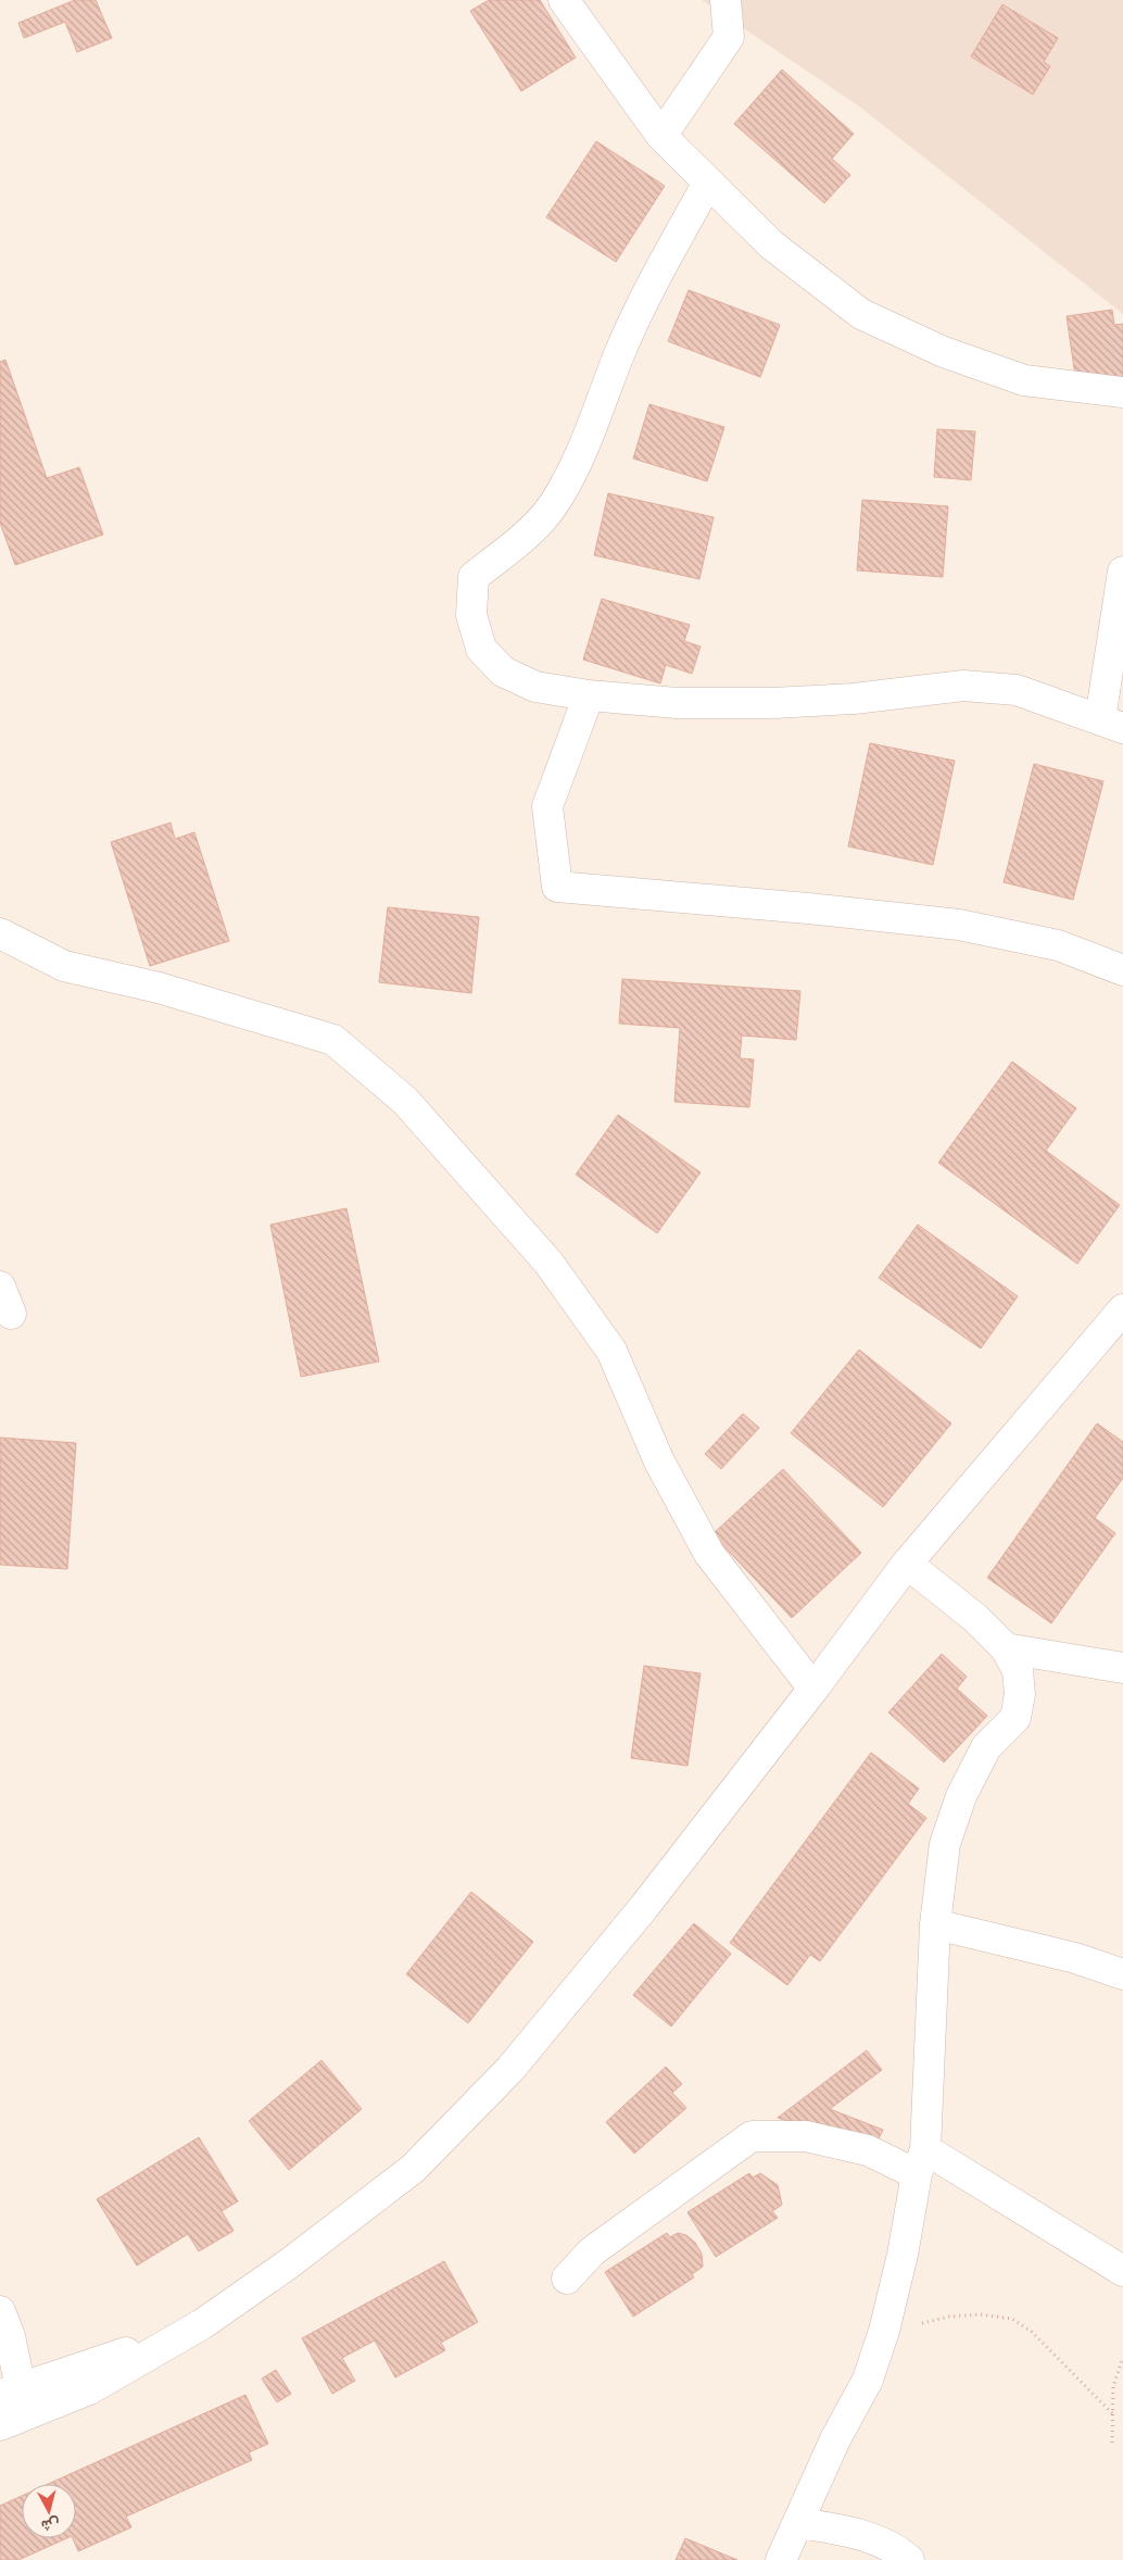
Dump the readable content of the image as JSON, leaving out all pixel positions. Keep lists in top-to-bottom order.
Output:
{
  "north": "bottom"
}
